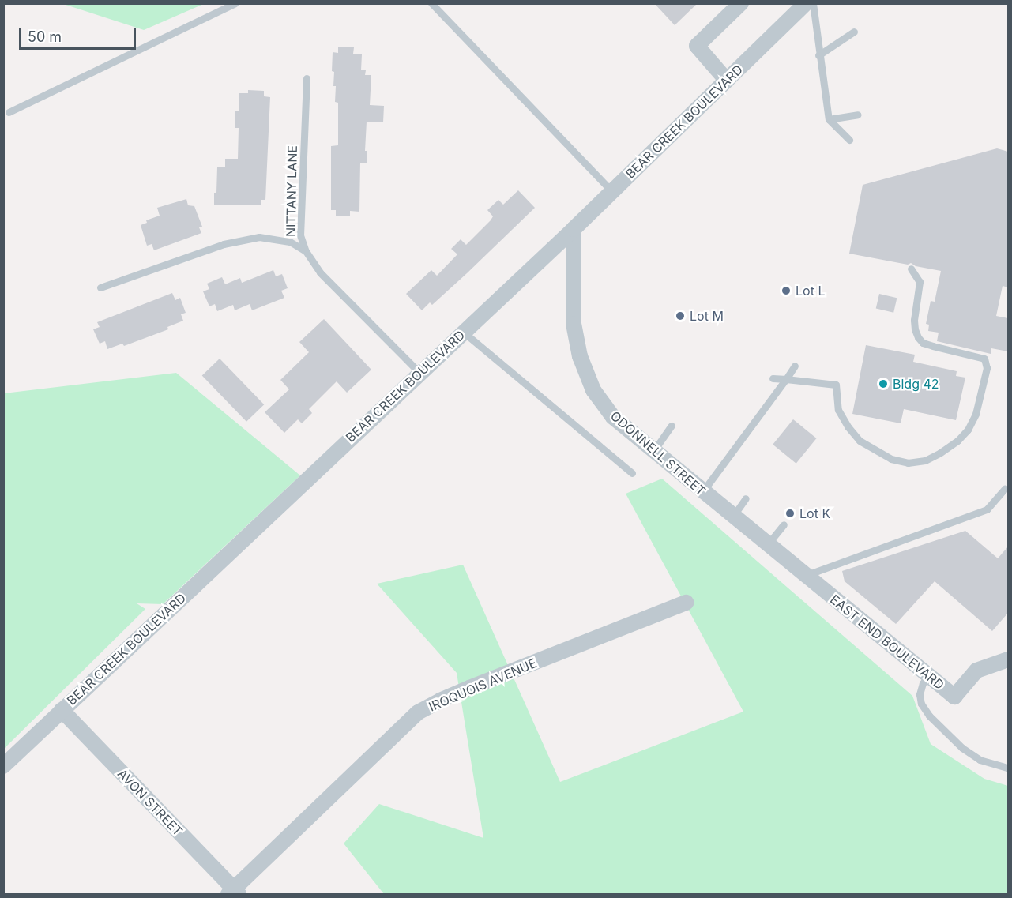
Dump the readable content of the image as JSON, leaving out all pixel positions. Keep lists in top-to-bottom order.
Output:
{
  "streets": {
    "street": [
      "BEAR CREEK BOULEVARD",
      "ODONNELL STREET",
      "EAST END BOULEVARD",
      "IROQUOIS AVENUE",
      "AVON STREET"
    ],
    "lane": ["NITTANY LANE"]
  },
  "crossings": [
    ["BEAR CREEK BOULEVARD", "NITTANY LANE"],
    ["BEAR CREEK BOULEVARD", "ODONNELL STREET"],
    ["BEAR CREEK BOULEVARD", "AVON STREET"],
    ["ODONNELL STREET", "EAST END BOULEVARD"],
    ["IROQUOIS AVENUE", "AVON STREET"]
  ],
  "places": [
    "Lot L",
    "Lot M",
    "Bldg 42",
    "Lot K"
  ],
  "scale_bar": "50 m"
}
